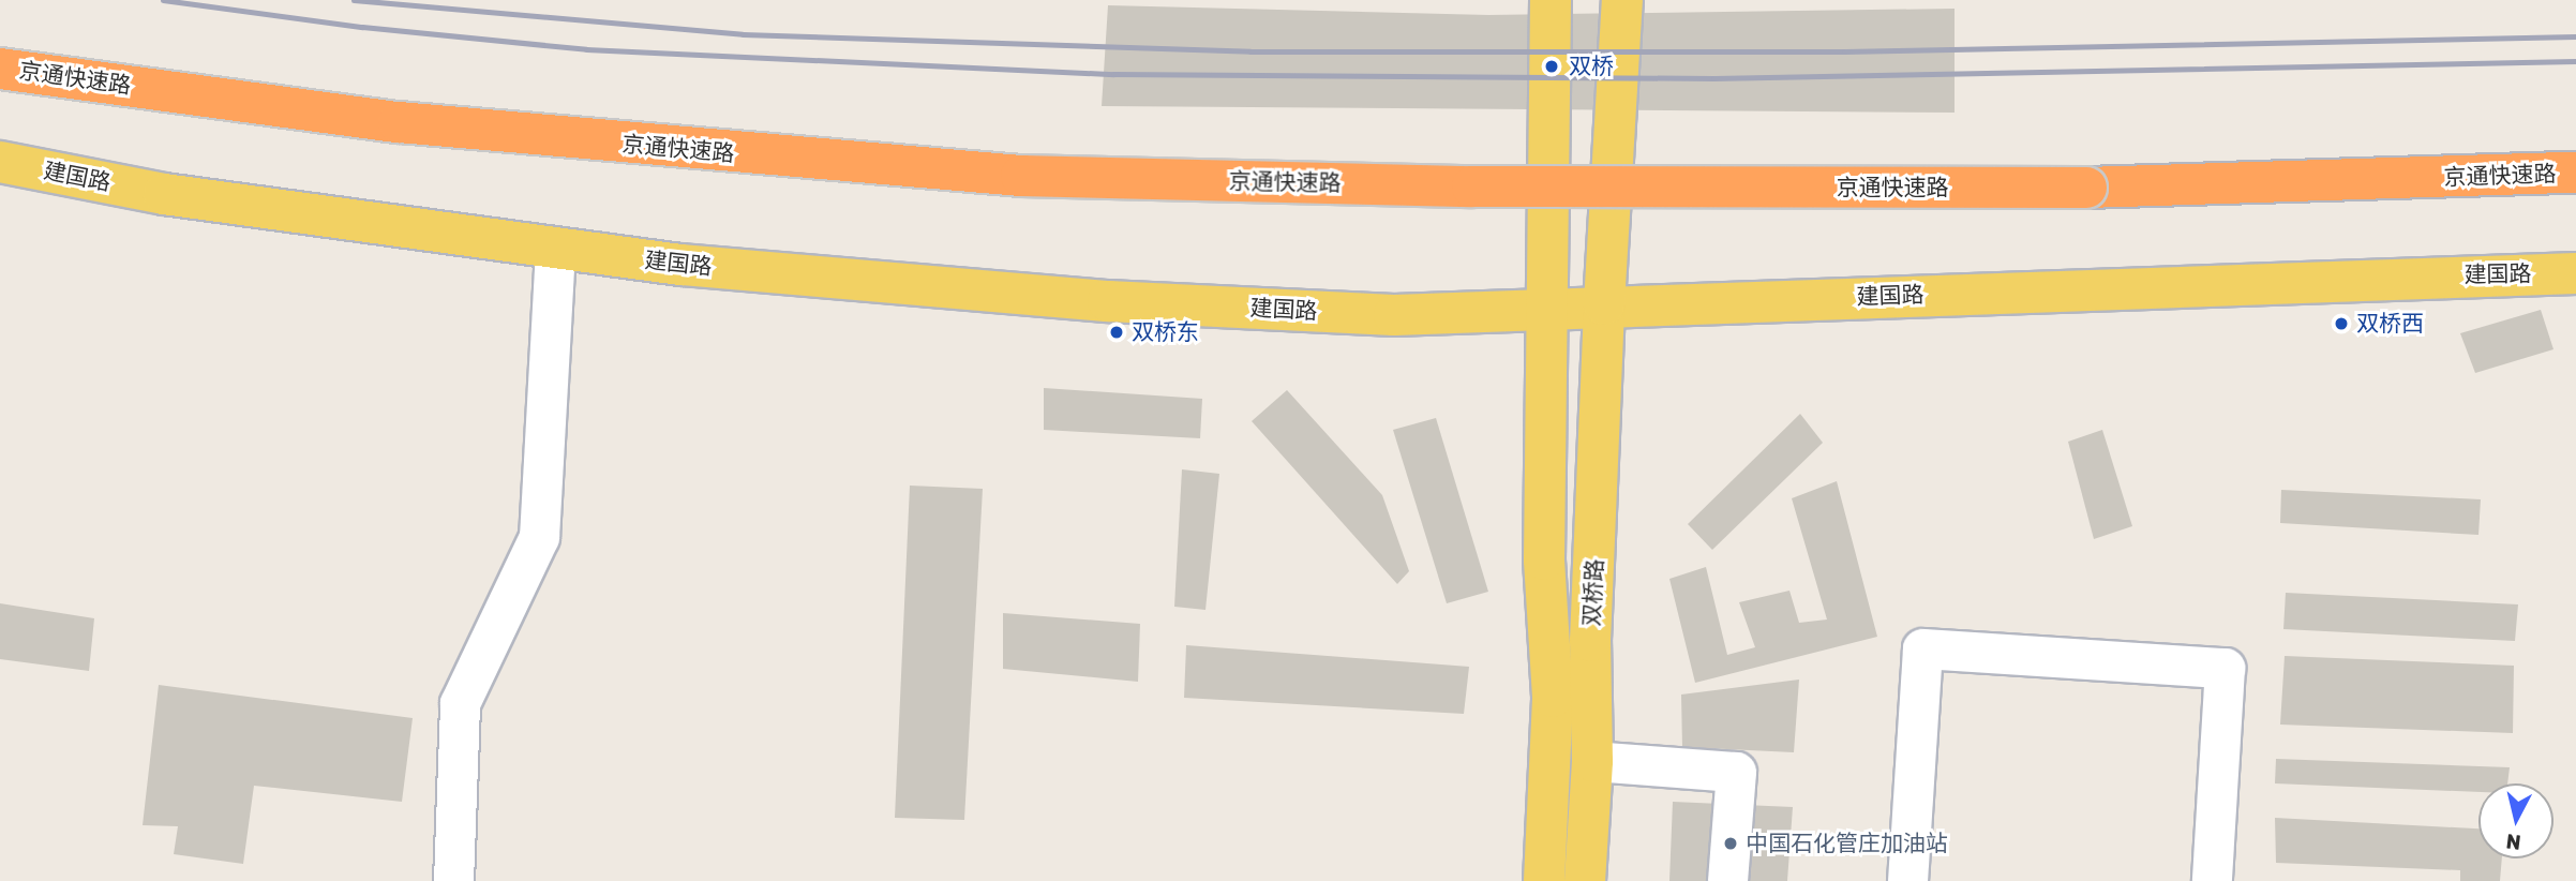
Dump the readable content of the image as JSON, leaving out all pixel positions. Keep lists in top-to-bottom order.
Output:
{
  "streets": {
    "highway": ["京通快速路"],
    "main road": ["建国路", "双桥路"]
  },
  "crossings": [
    ["建国路", "双桥路"]
  ],
  "places": [
    "双桥",
    "双桥西",
    "双桥东",
    "中国石化管庄加油站"
  ],
  "north": "bottom"
}
